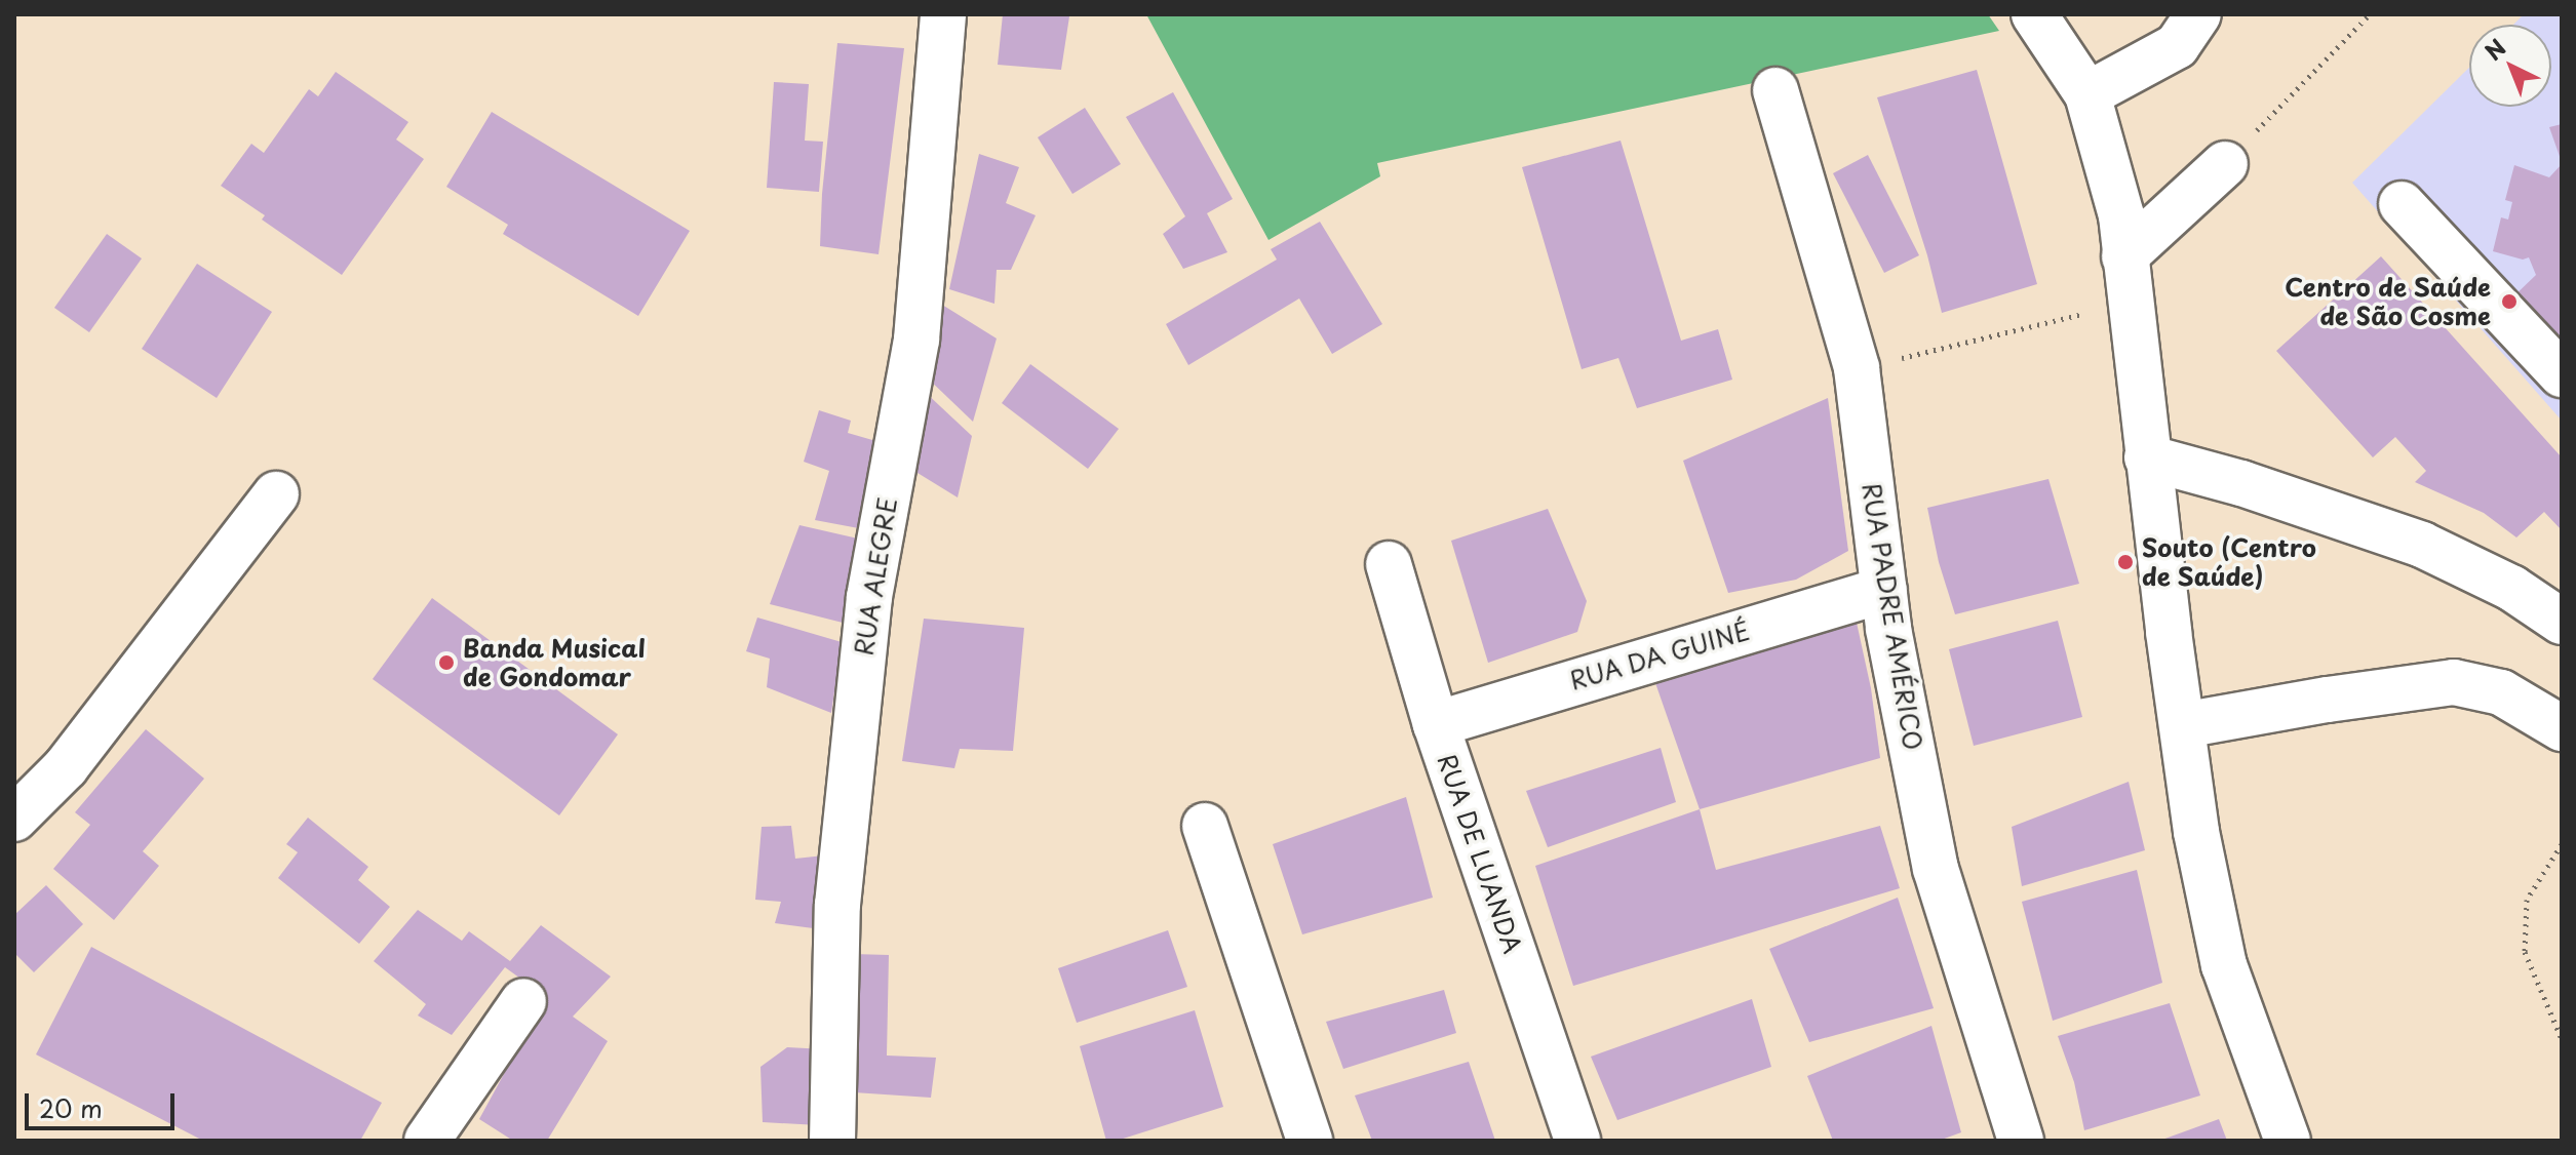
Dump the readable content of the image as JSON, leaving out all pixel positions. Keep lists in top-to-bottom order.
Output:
{
  "streets": {
    "street": [
      "RUA ALEGRE",
      "RUA PADRE AMÉRICO",
      "RUA DA GUINÉ",
      "RUA DE LUANDA"
    ]
  },
  "crossings": [
    ["RUA PADRE AMÉRICO", "RUA DA GUINÉ"],
    ["RUA DA GUINÉ", "RUA DE LUANDA"]
  ],
  "places": ["Centro de Saúde de São Cosme", "Souto (Centro de Saúde)", "Banda Musical de Gondomar"],
  "scale_bar": "20 m",
  "north": "top left"
}
